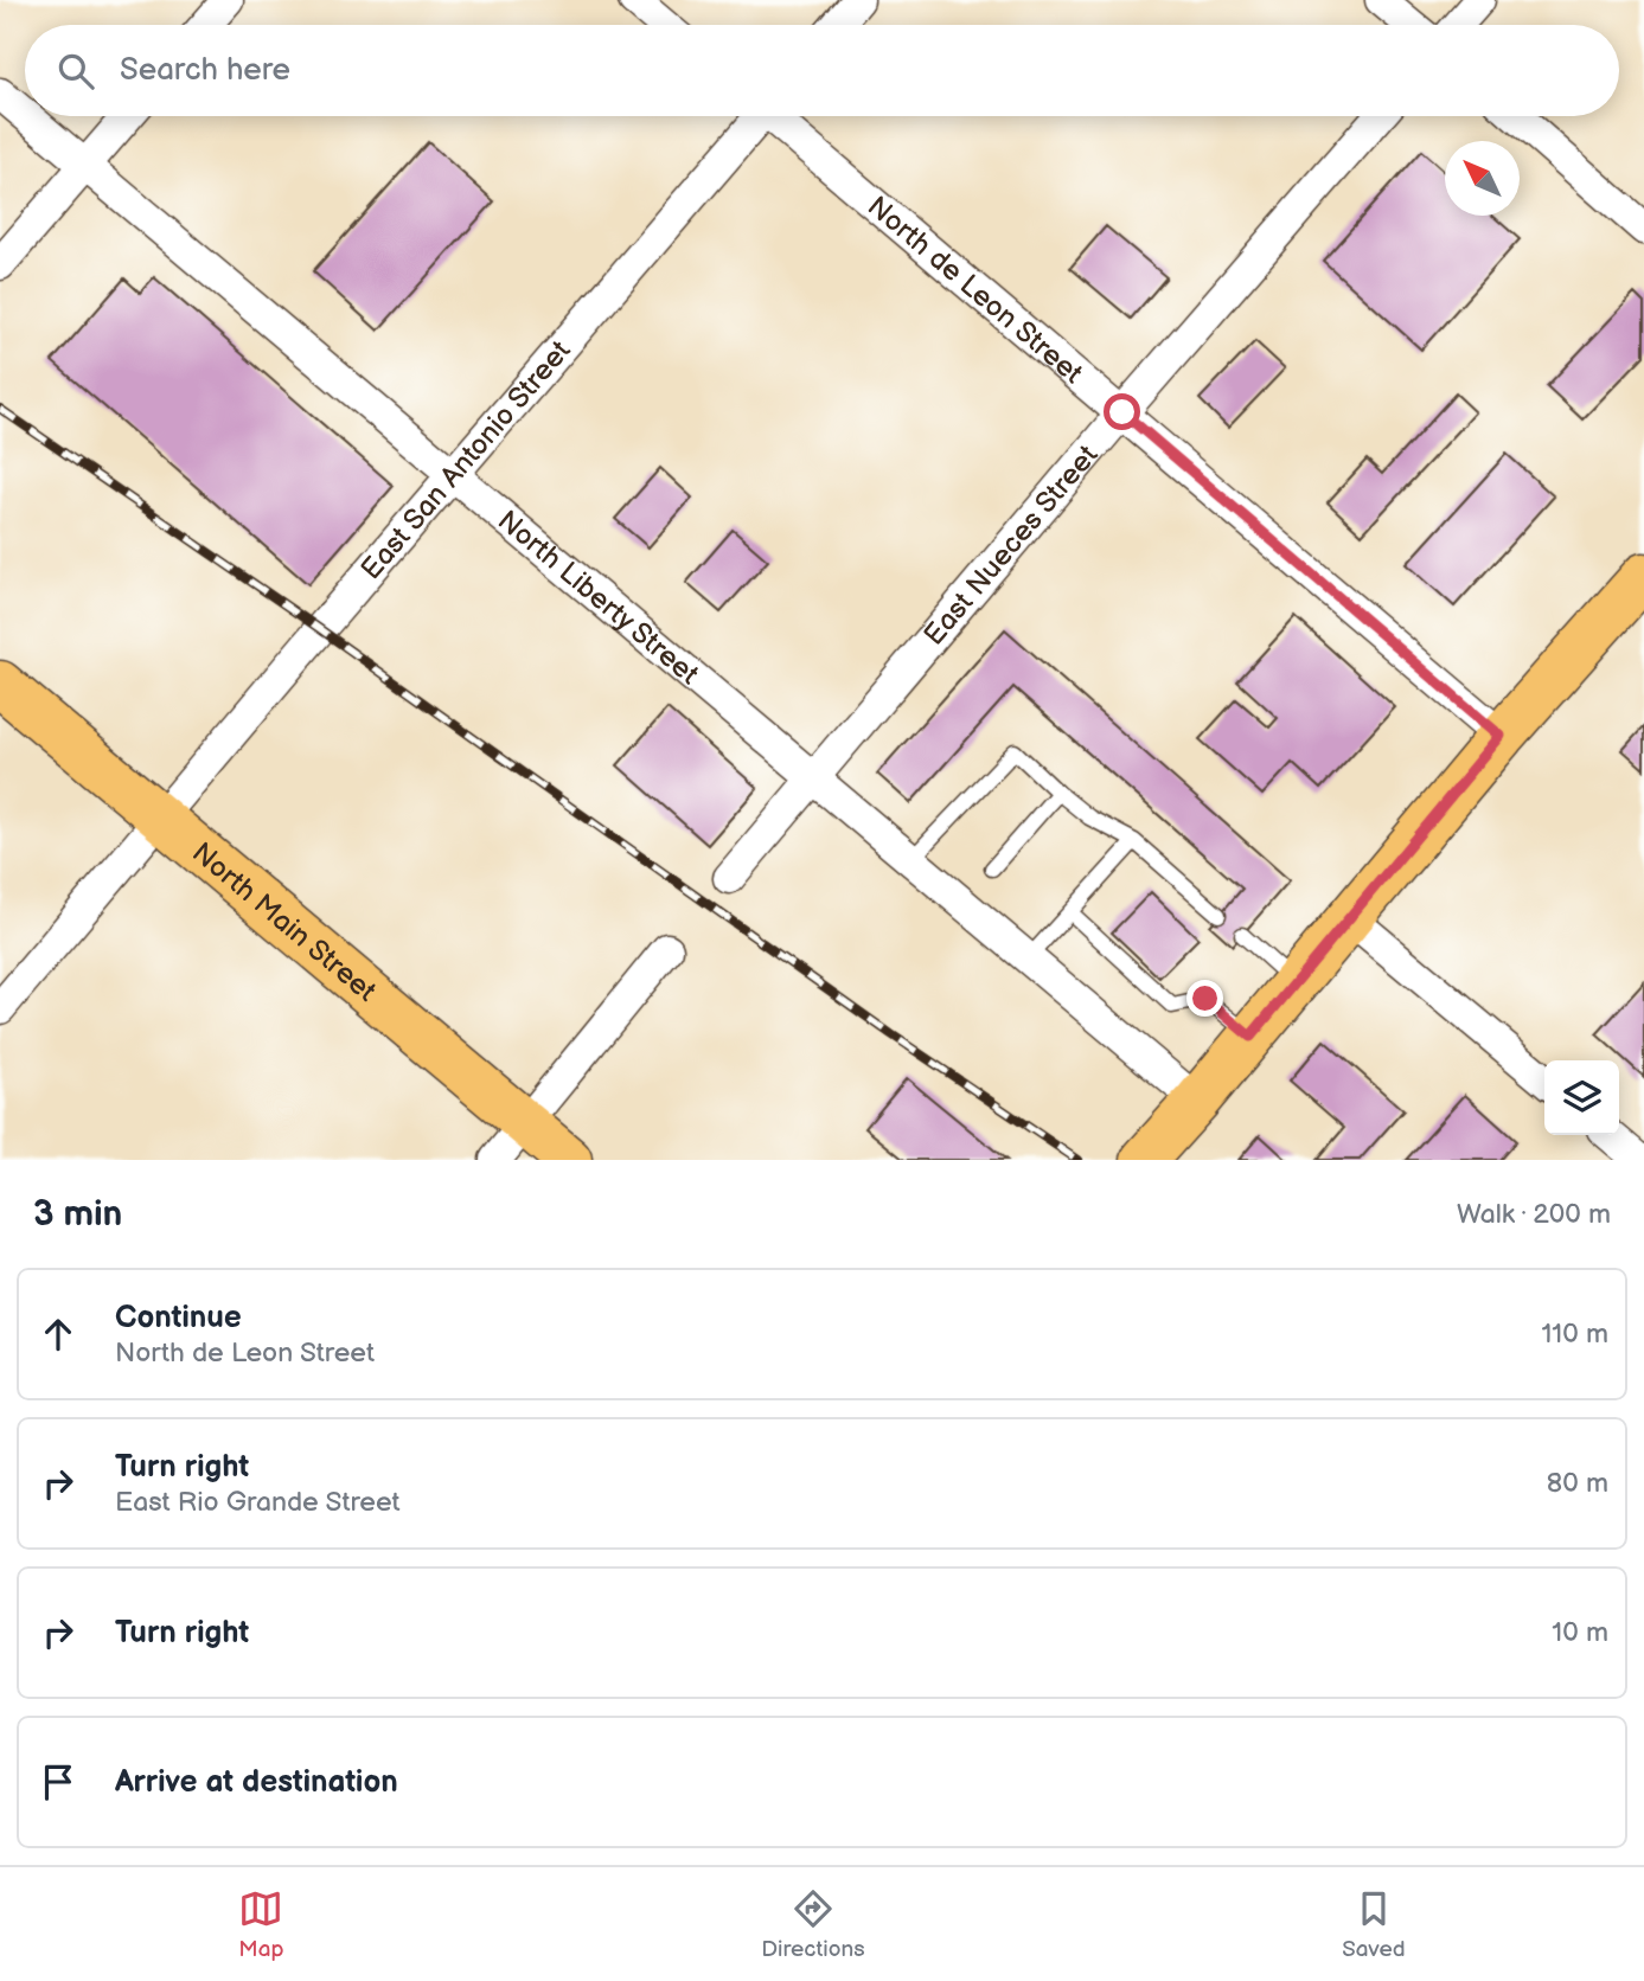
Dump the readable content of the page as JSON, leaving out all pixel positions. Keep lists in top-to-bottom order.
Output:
{
  "streets": {
    "main road": ["North Main Street"],
    "street": [
      "North de Leon Street",
      "East San Antonio Street",
      "East Nueces Street",
      "North Liberty Street"
    ]
  },
  "crossings": [
    ["North de Leon Street", "East Nueces Street"],
    ["East San Antonio Street", "North Liberty Street"],
    ["East San Antonio Street", "North Main Street"],
    ["East Nueces Street", "North Liberty Street"]
  ],
  "north": "top left",
  "page": {
    "search": "Search here",
    "heading": ["3 min", "Walk · 200 m"],
    "list": [
      ["Continue", "North de Leon Street", "110 m"],
      ["Turn right", "East Rio Grande Street", "80 m"],
      ["Turn right", "10 m"],
      "Arrive at destination"
    ],
    "nav": ["Map", "Directions", "Saved"]
  }
}
